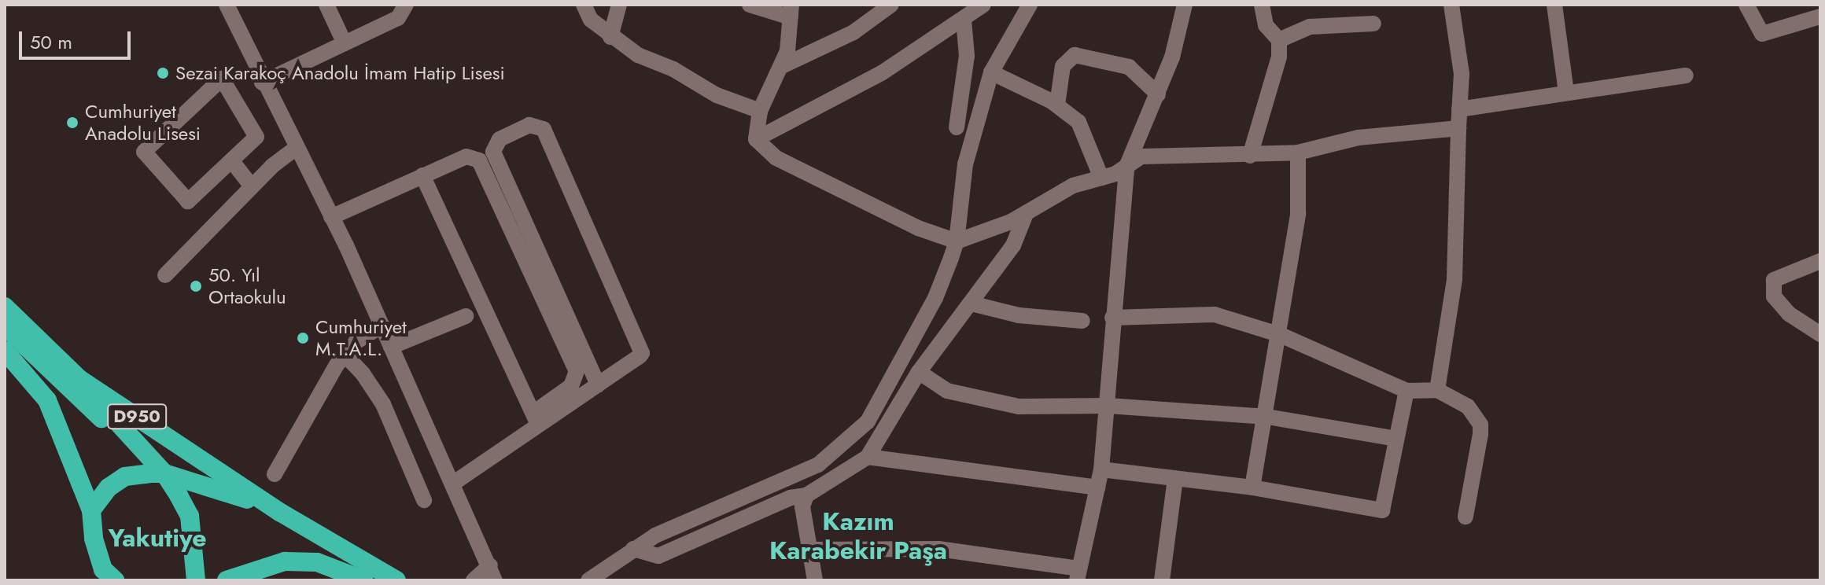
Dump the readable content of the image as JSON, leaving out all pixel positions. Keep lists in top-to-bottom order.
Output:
{
  "streets": {
    "highway": ["D950"]
  },
  "districts": ["Kazım Karabekir Paşa", "Yakutiye"],
  "places": [
    "Sezai Karakoç Anadolu İmam Hatip Lisesi",
    "Cumhuriyet Anadolu Lisesi",
    "50. Yıl Ortaokulu",
    "Cumhuriyet M.T.A.L."
  ],
  "scale_bar": "50 m"
}
